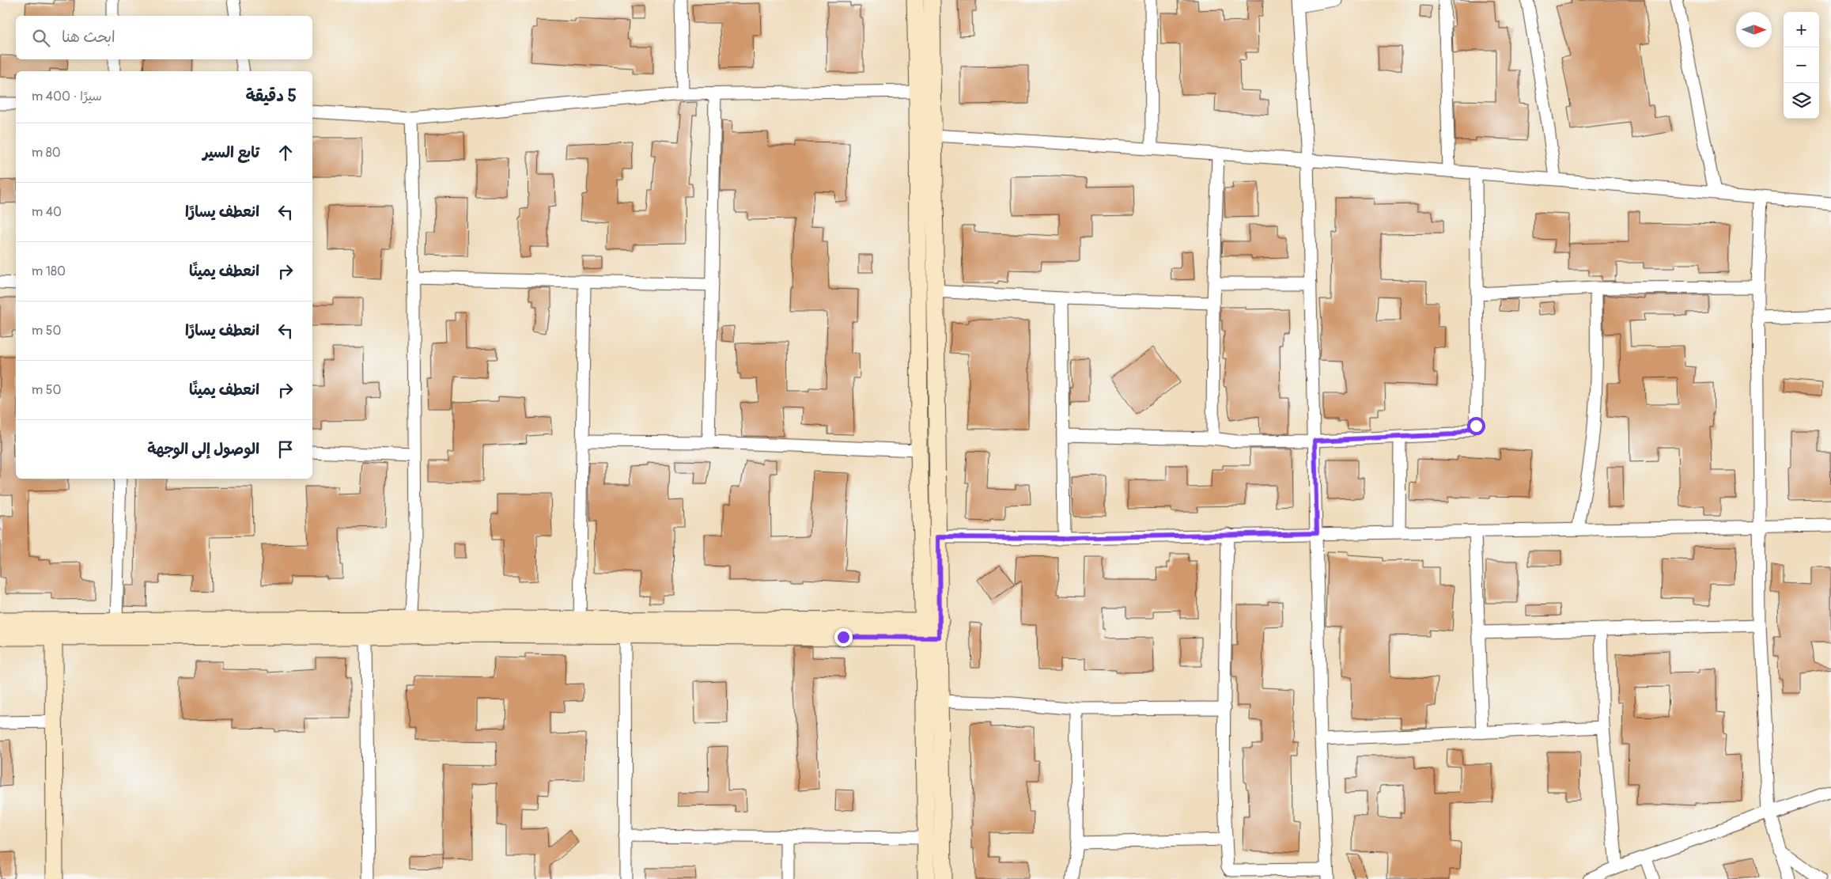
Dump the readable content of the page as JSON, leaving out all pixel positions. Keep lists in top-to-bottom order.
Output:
{
  "north": "right",
  "page": {
    "map_buttons": ["+", "−"],
    "search": "ابحث هنا",
    "heading": ["5 دقيقة", "سيرًا · 400 m"],
    "list": [
      ["تابع السير", "80 m"],
      ["انعطف يسارًا", "40 m"],
      ["انعطف يمينًا", "180 m"],
      ["انعطف يسارًا", "50 m"],
      ["انعطف يمينًا", "50 m"],
      "الوصول إلى الوجهة"
    ]
  }
}
